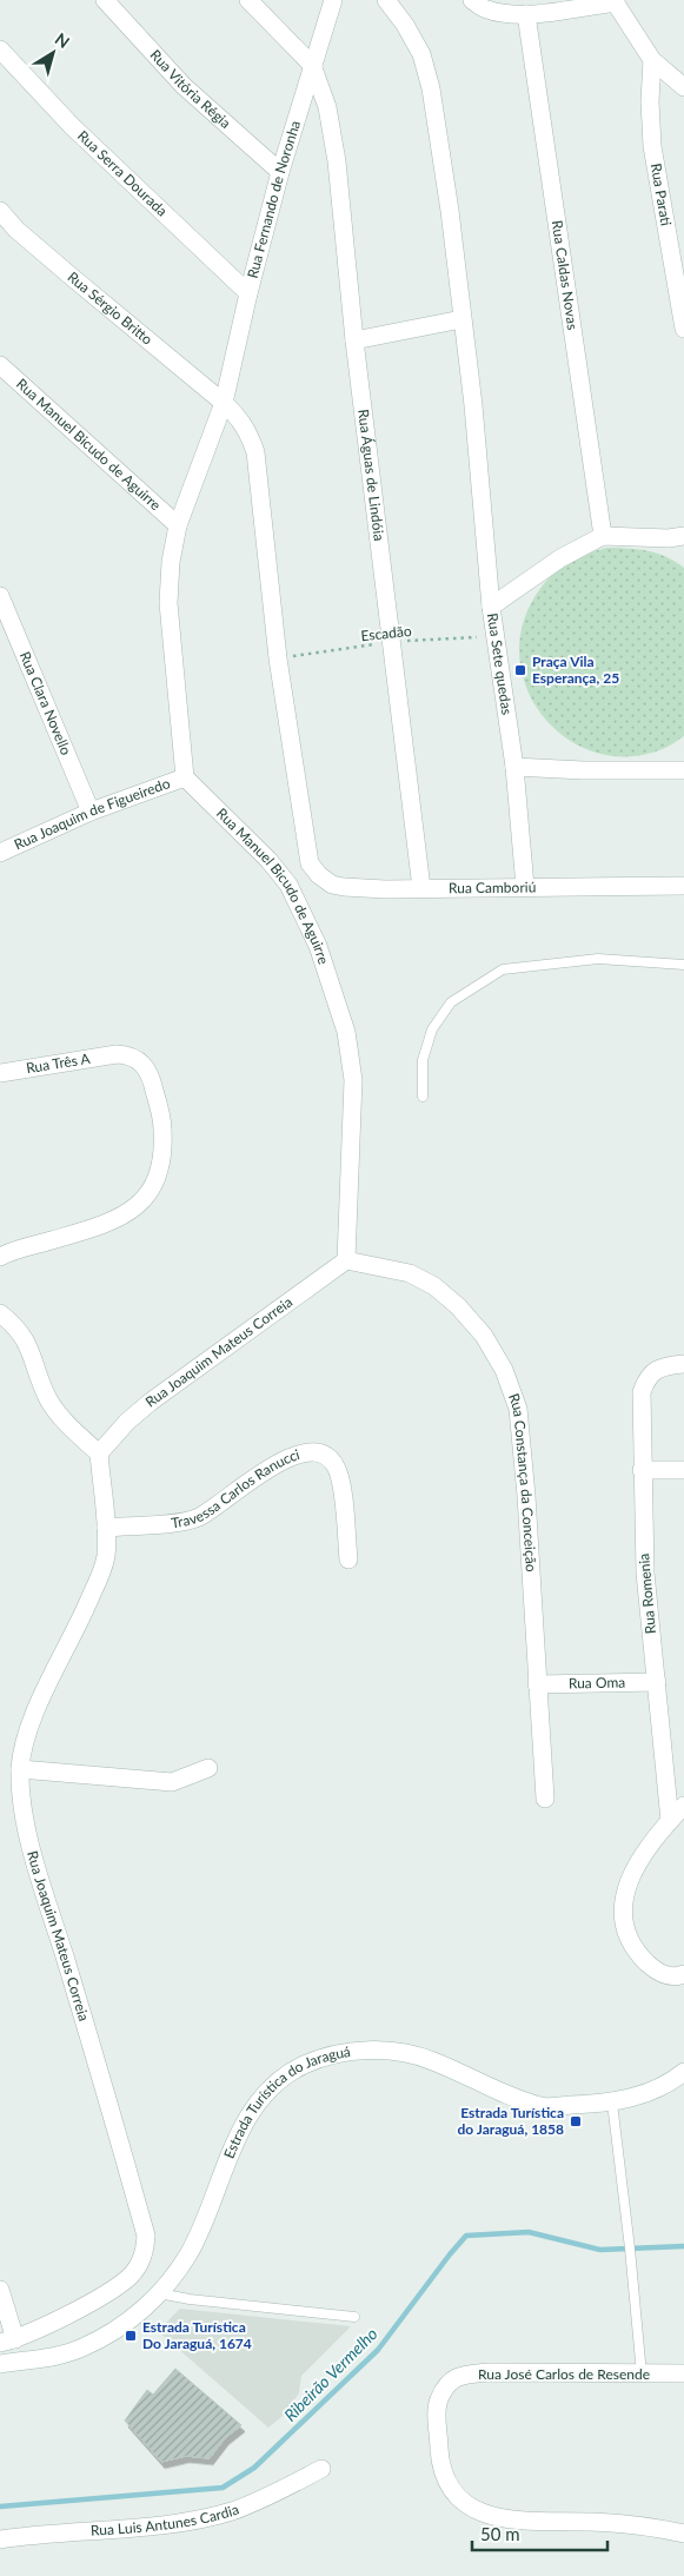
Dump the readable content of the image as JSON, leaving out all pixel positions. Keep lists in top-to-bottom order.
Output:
{
  "streets": {
    "street": [
      "Rua Vitória Régia",
      "Rua Serra Dourada",
      "Rua Parati",
      "Rua Fernando de Noronha",
      "Rua Caldas Novas",
      "Rua Sérgio Britto",
      "Rua Manuel Bicudo de Aguirre",
      "Rua Águas de Lindóia",
      "Rua Sete quedas",
      "Rua Clara Novello",
      "Rua Joaquim de Figueiredo",
      "Rua Camboriú",
      "Rua Três A",
      "Rua Joaquim Mateus Correia",
      "Rua Constança da Conceição",
      "Travessa Carlos Ranucci",
      "Rua Romenia",
      "Rua Oma",
      "Estrada Turística do Jaraguá",
      "Rua José Carlos de Resende",
      "Rua Luis Antunes Cardia"
    ],
    "path": ["Escadão"]
  },
  "crossings": [
    ["Rua Vitória Régia", "Rua Fernando de Noronha"],
    ["Rua Serra Dourada", "Rua Fernando de Noronha"],
    ["Rua Fernando de Noronha", "Rua Sérgio Britto"],
    ["Rua Fernando de Noronha", "Rua Manuel Bicudo de Aguirre"],
    ["Rua Fernando de Noronha", "Rua Águas de Lindóia"],
    ["Rua Caldas Novas", "Rua Sete quedas"],
    ["Rua Sérgio Britto", "Rua Manuel Bicudo de Aguirre"],
    ["Rua Manuel Bicudo de Aguirre", "Rua Joaquim de Figueiredo"],
    ["Rua Manuel Bicudo de Aguirre", "Rua Joaquim Mateus Correia"],
    ["Rua Manuel Bicudo de Aguirre", "Rua Constança da Conceição"],
    ["Rua Águas de Lindóia", "Escadão"],
    ["Rua Águas de Lindóia", "Rua Camboriú"],
    ["Escadão", "Rua Sete quedas"],
    ["Escadão", "Rua Camboriú"],
    ["Rua Clara Novello", "Rua Joaquim de Figueiredo"],
    ["Rua Joaquim Mateus Correia", "Rua Constança da Conceição"],
    ["Rua Joaquim Mateus Correia", "Travessa Carlos Ranucci"],
    ["Rua Constança da Conceição", "Rua Oma"],
    ["Rua Romenia", "Rua Oma"]
  ],
  "water": ["Ribeirão Vermelho"],
  "places": {
    "transit": ["Praça Vila Esperança, 25", "Estrada Turística do Jaraguá, 1858", "Estrada Turística Do Jaraguá, 1674"]
  },
  "scale_bar": "50 m",
  "north": "top right"
}
